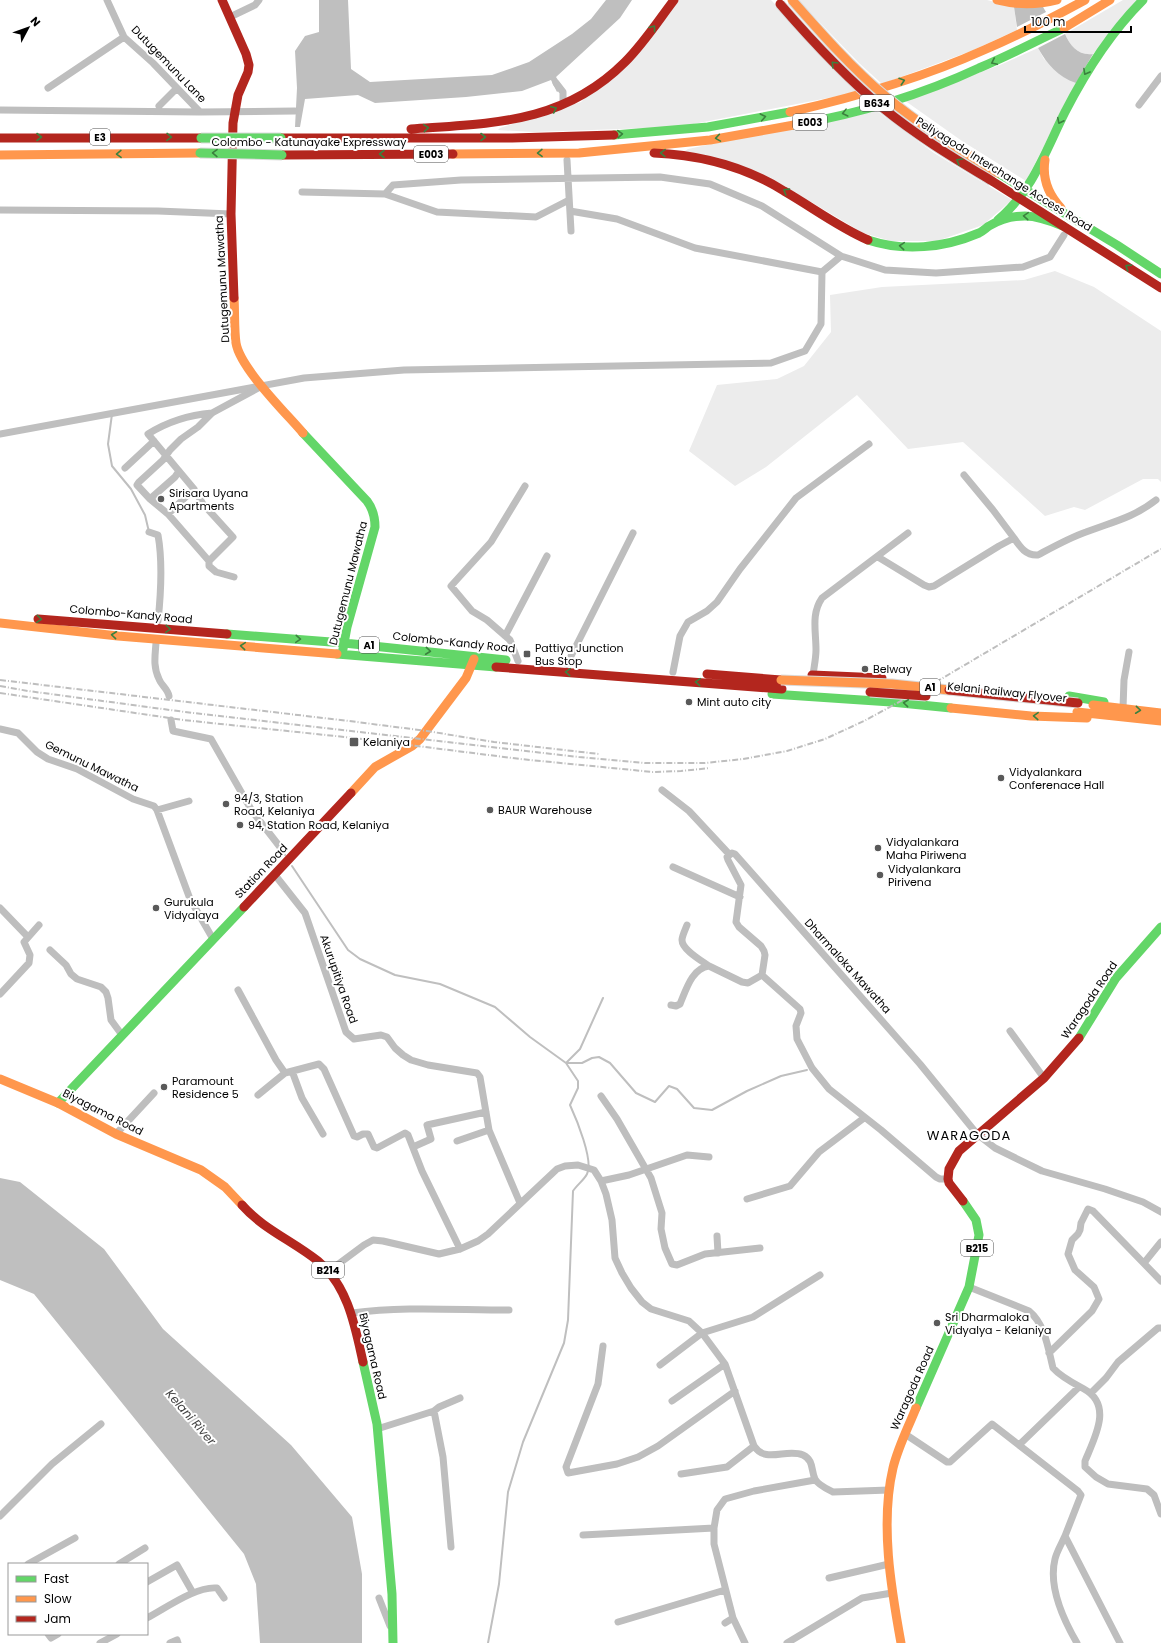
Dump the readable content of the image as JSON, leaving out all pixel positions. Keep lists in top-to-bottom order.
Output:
{
  "streets": {
    "main road": [
      "B634",
      "E003",
      "E3",
      "Colombo - Katunayake Expressway",
      "Peliyagoda Interchange Access Road",
      "Dutugemunu Mawatha",
      "Colombo-Kandy Road",
      "A1",
      "Kelani Railway Flyover",
      "Station Road",
      "Waragoda Road",
      "Biyagama Road",
      "B215",
      "B214"
    ],
    "street": [
      "Dutugemunu Lane",
      "Gemunu Mawatha",
      "Dharmaloka Mawatha",
      "Akurupitiya Road"
    ]
  },
  "crossings": [
    ["Dutugemunu Lane", "Dutugemunu Mawatha"],
    ["E3", "Colombo - Katunayake Expressway"],
    ["Dutugemunu Mawatha", "Colombo-Kandy Road"],
    ["Colombo-Kandy Road", "Kelani Railway Flyover"],
    ["Colombo-Kandy Road", "Station Road"],
    ["A1", "Kelani Railway Flyover"],
    ["Station Road", "Akurupitiya Road"],
    ["Station Road", "Biyagama Road"],
    ["Dharmaloka Mawatha", "Waragoda Road"]
  ],
  "districts": ["WARAGODA"],
  "water": ["Kelani River"],
  "places": {
    "other": [
      "Sirisara Uyana Apartments",
      "Belway",
      "Mint auto city",
      "Vidyalankara Conferenace Hall",
      "94/3, Station Road, Kelaniya",
      "BAUR Warehouse",
      "94, Station Road, Kelaniya",
      "Vidyalankara Maha Piriwena",
      "Vidyalankara Pirivena",
      "Gurukula Vidyalaya",
      "Paramount Residence 5",
      "Sri Dharmaloka Vidyalya - Kelaniya"
    ],
    "transit": ["Pattiya Junction Bus Stop", "Kelaniya"]
  },
  "legend": ["Fast", "Slow", "Jam"],
  "scale_bar": "100 m",
  "north": "top right"
}
